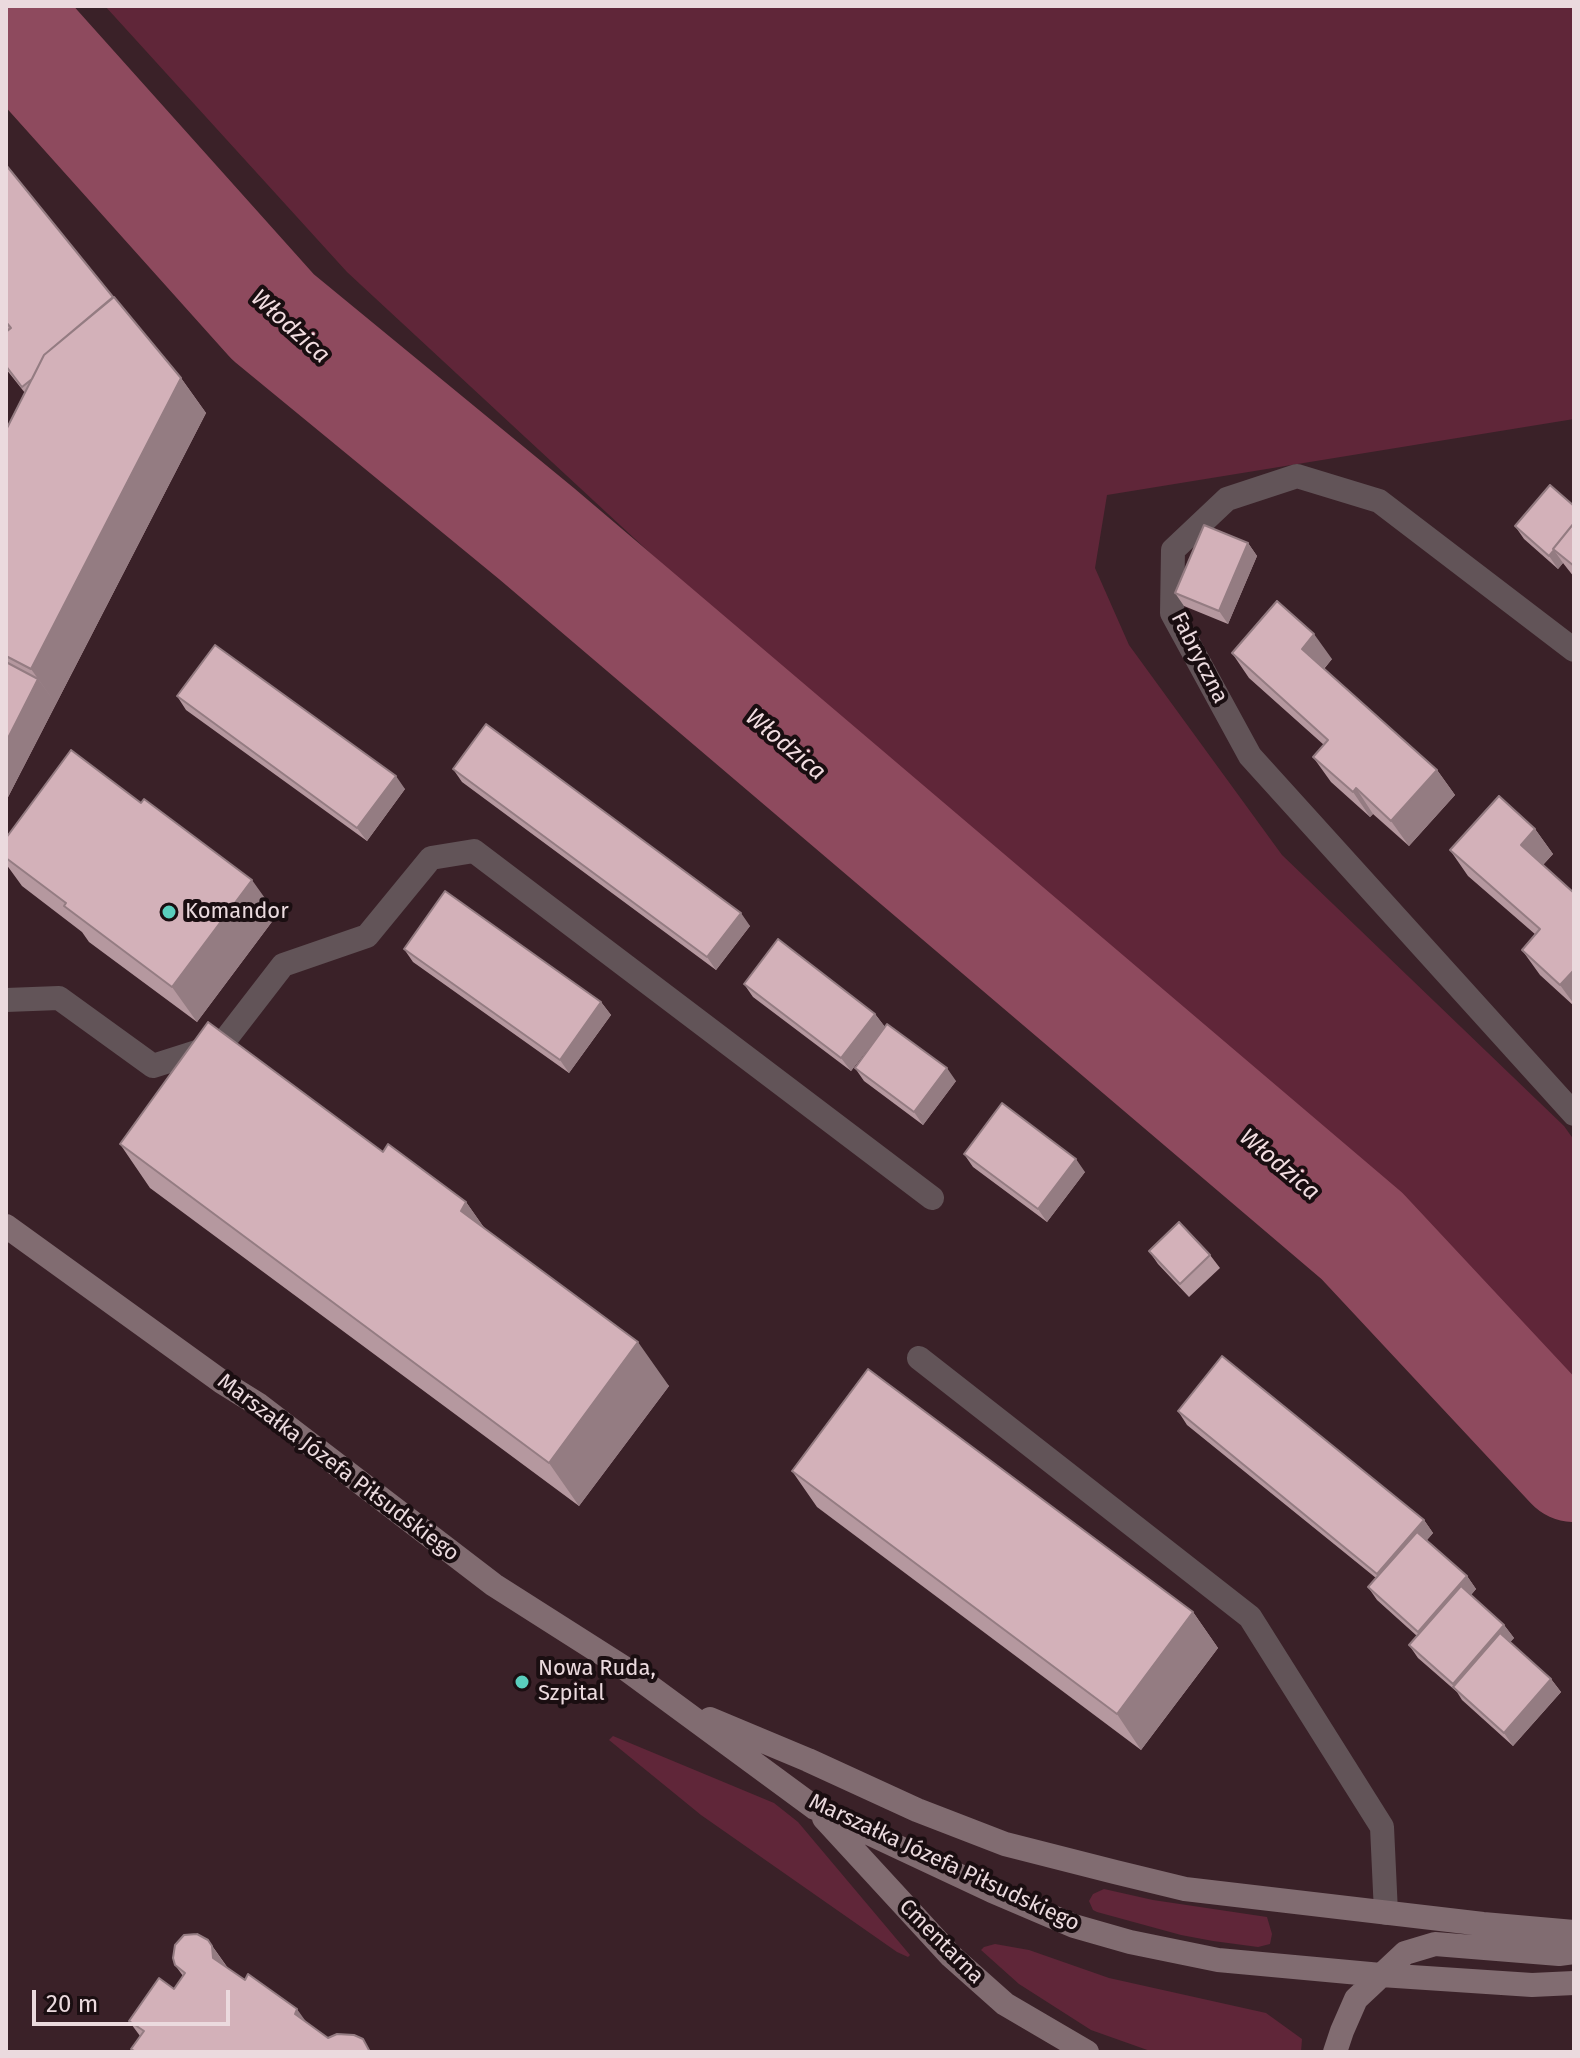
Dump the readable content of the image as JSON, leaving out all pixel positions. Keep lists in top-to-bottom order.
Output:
{
  "streets": {
    "street": ["Marszałka Józefa Piłsudskiego", "Cmentarna"],
    "lane": ["Fabryczna"]
  },
  "crossings": [
    ["Marszałka Józefa Piłsudskiego", "Cmentarna"]
  ],
  "water": ["Włodzica"],
  "places": ["Komandor", "Nowa Ruda, Szpital"],
  "scale_bar": "20 m"
}
